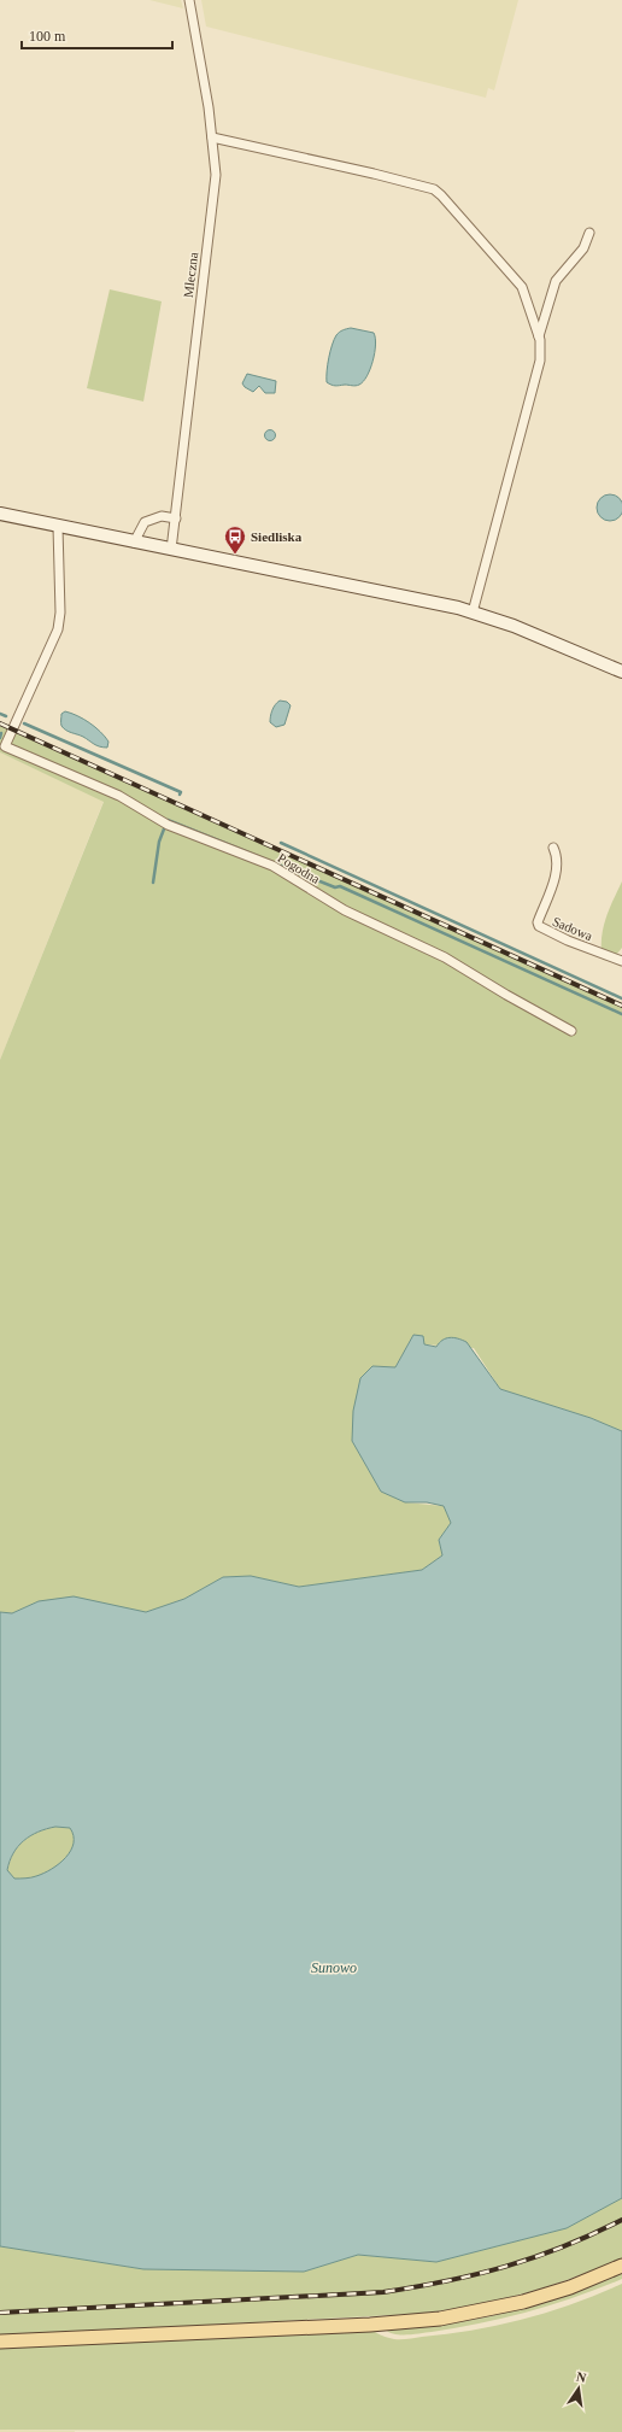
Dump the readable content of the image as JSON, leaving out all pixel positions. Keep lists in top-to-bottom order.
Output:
{
  "streets": {
    "street": ["Mleczna", "Pogodna", "Sadowa"]
  },
  "water": ["Sunowo"],
  "places": {
    "bus stop": ["Siedliska"]
  },
  "scale_bar": "100 m",
  "north": "top"
}
